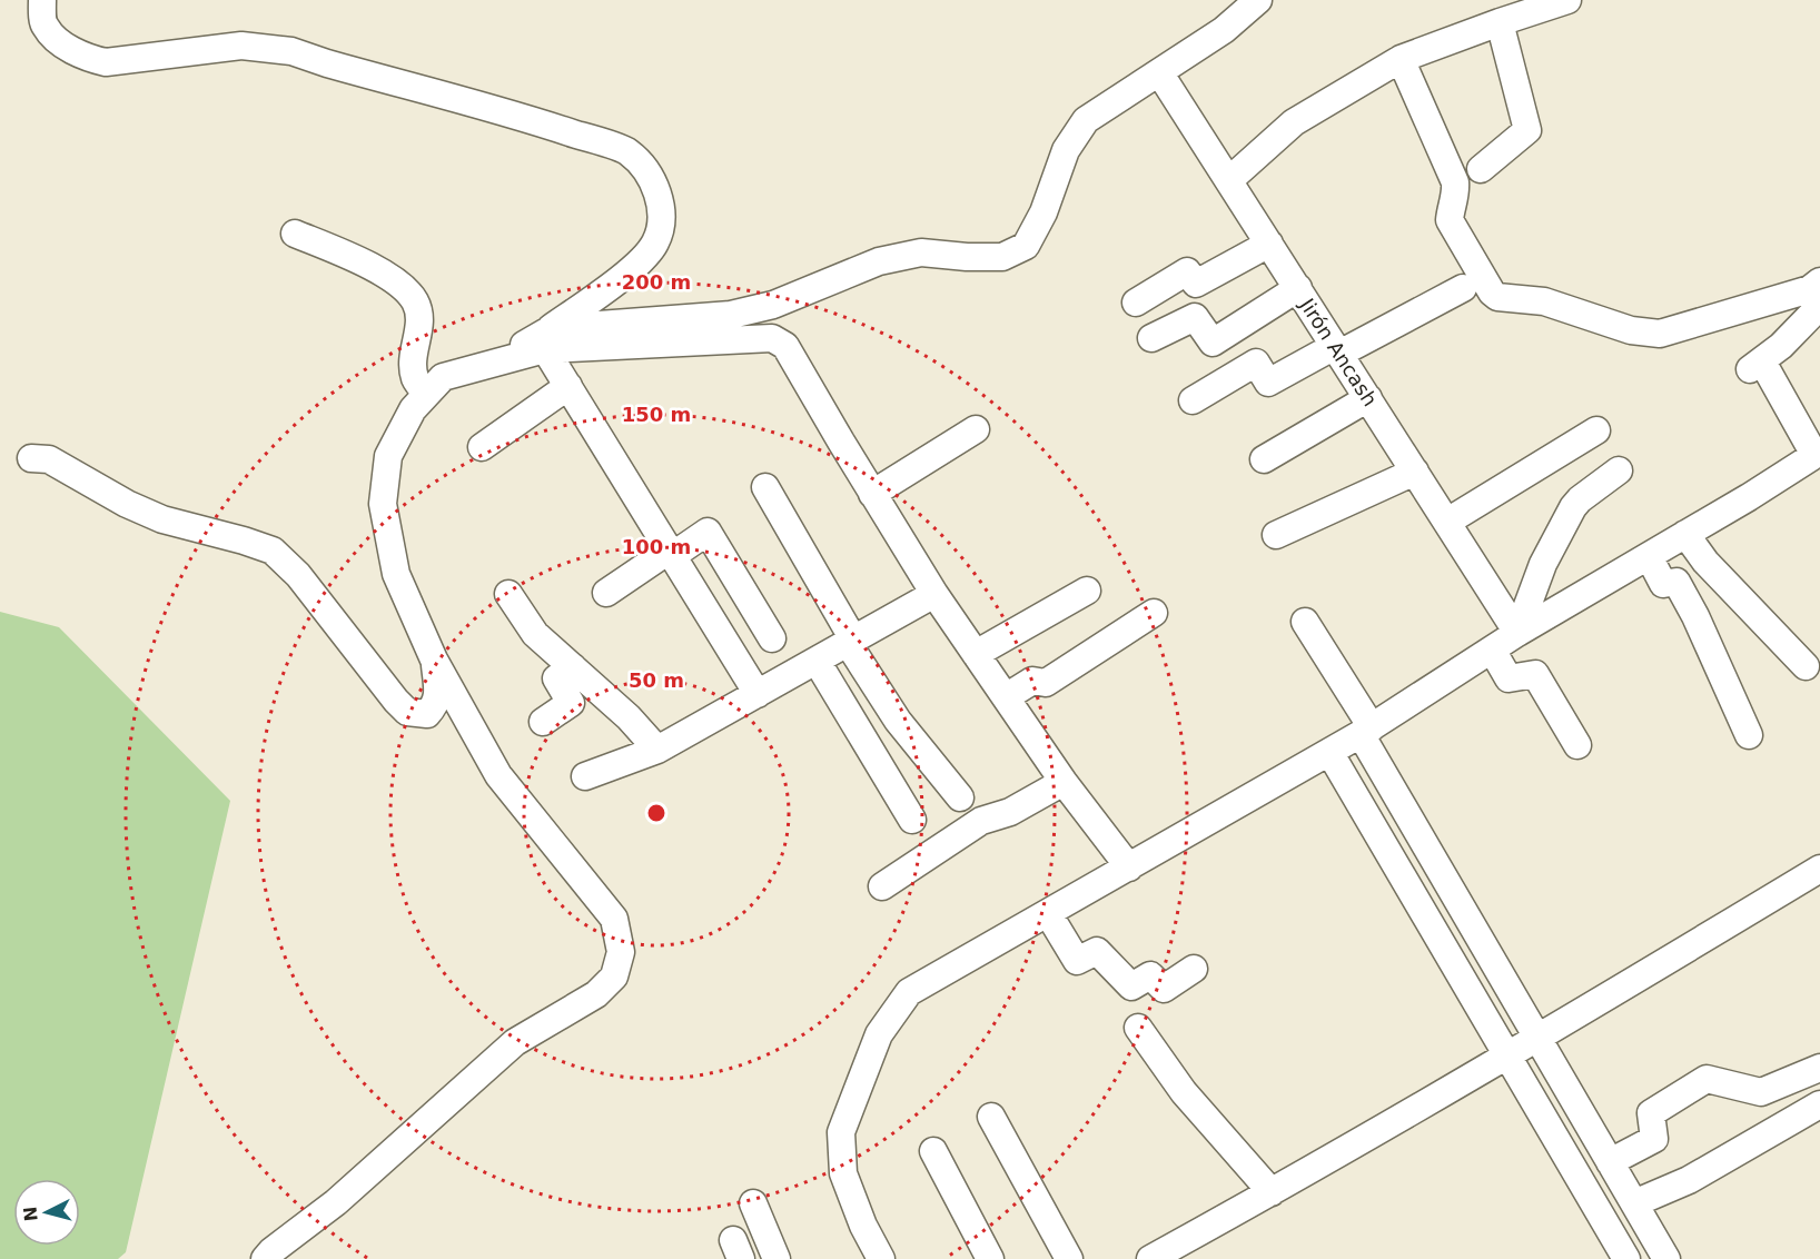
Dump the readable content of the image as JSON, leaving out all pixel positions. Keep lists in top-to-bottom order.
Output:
{
  "streets": {
    "street": ["Jirón Ancash"]
  },
  "north": "left",
  "rings": [
    "200 m",
    "150 m",
    "100 m",
    "50 m"
  ]
}
